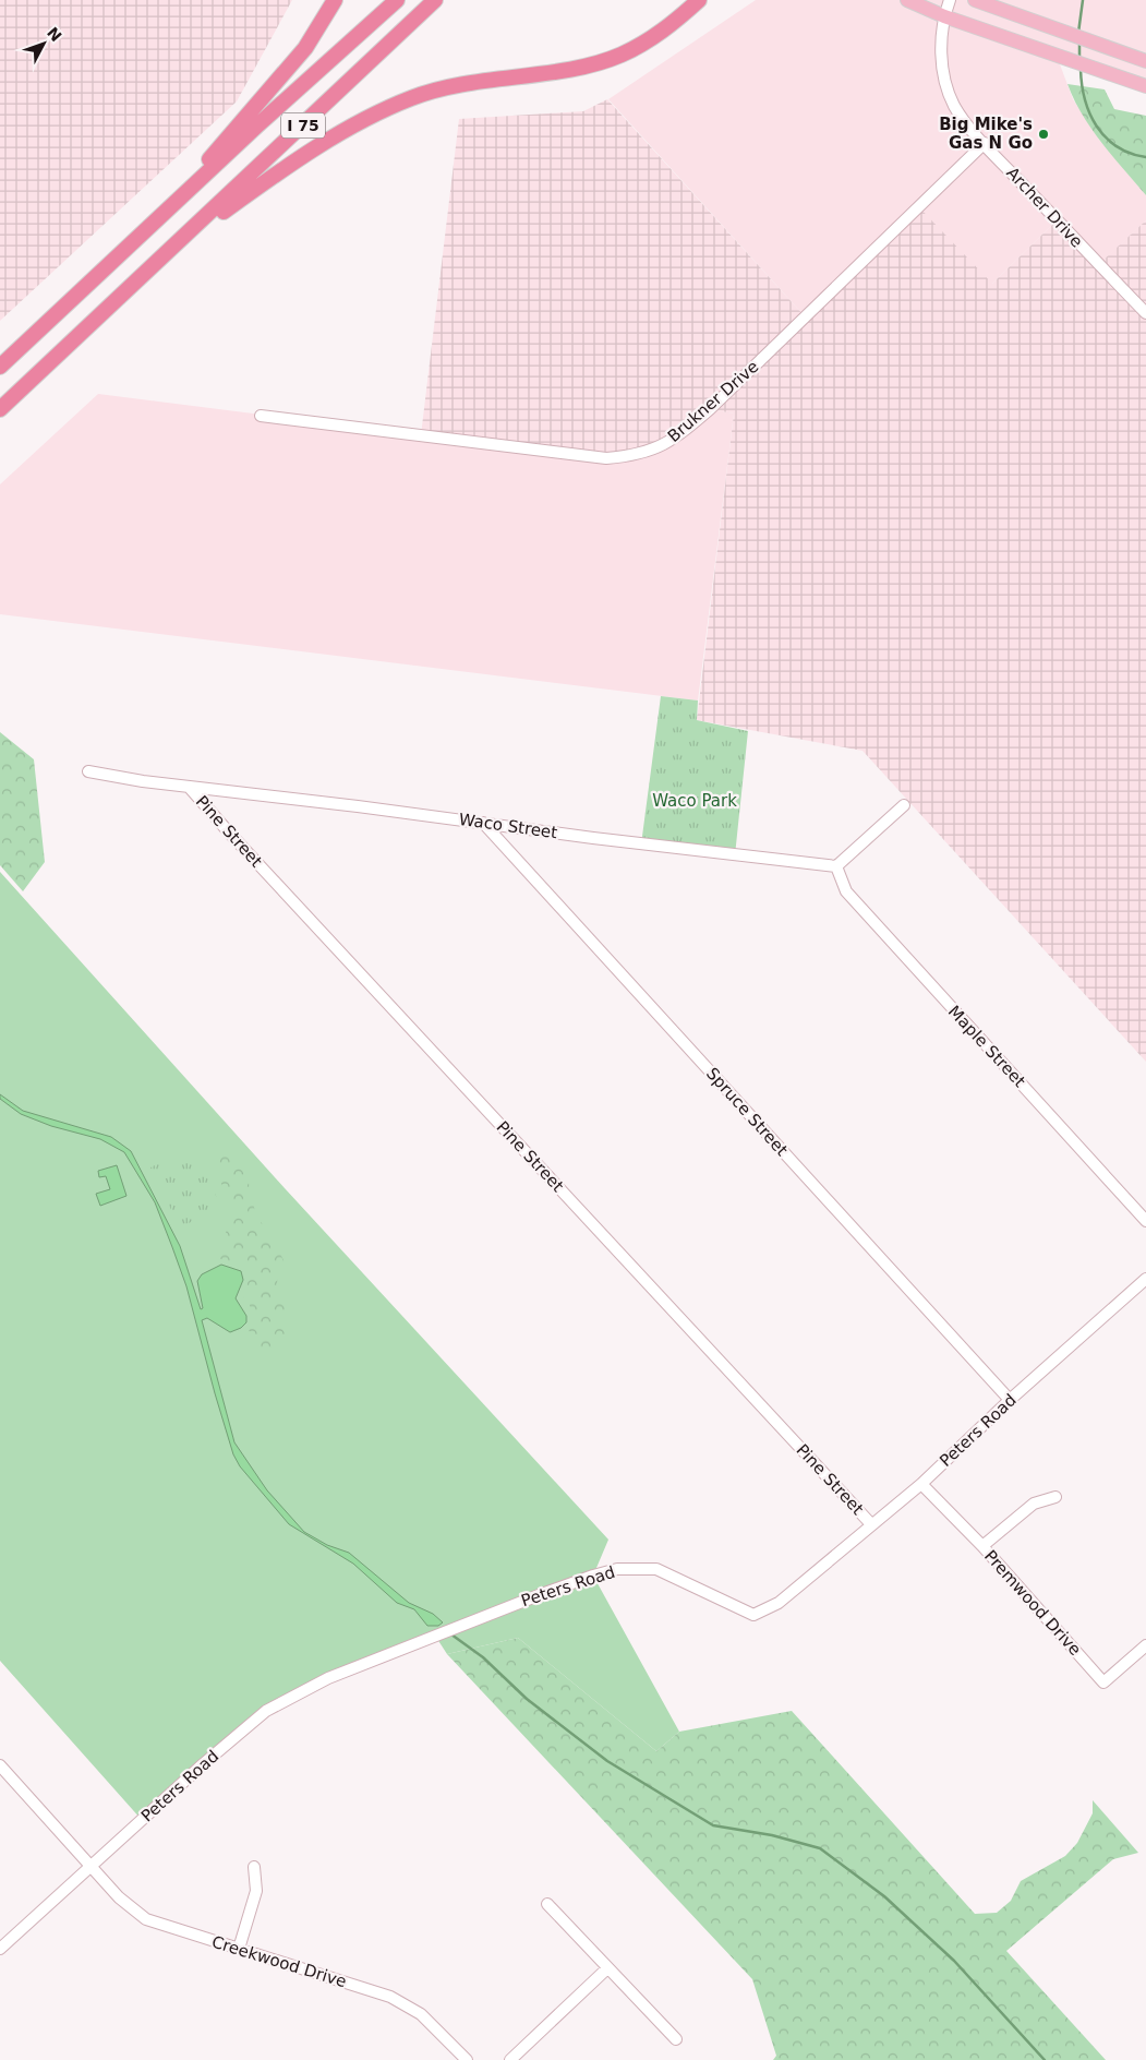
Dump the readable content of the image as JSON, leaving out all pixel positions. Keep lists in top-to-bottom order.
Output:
{
  "streets": {
    "highway": ["I 75"],
    "street": [
      "Archer Drive",
      "Brukner Drive",
      "Waco Street",
      "Pine Street",
      "Maple Street",
      "Spruce Street",
      "Peters Road",
      "Premwood Drive",
      "Creekwood Drive"
    ]
  },
  "crossings": [
    ["Archer Drive", "Brukner Drive"],
    ["Waco Street", "Pine Street"],
    ["Waco Street", "Maple Street"],
    ["Waco Street", "Spruce Street"],
    ["Pine Street", "Peters Road"],
    ["Spruce Street", "Peters Road"],
    ["Peters Road", "Premwood Drive"],
    ["Peters Road", "Creekwood Drive"]
  ],
  "parks": ["Waco Park"],
  "places": ["Big Mike's Gas N Go"],
  "north": "top right"
}
